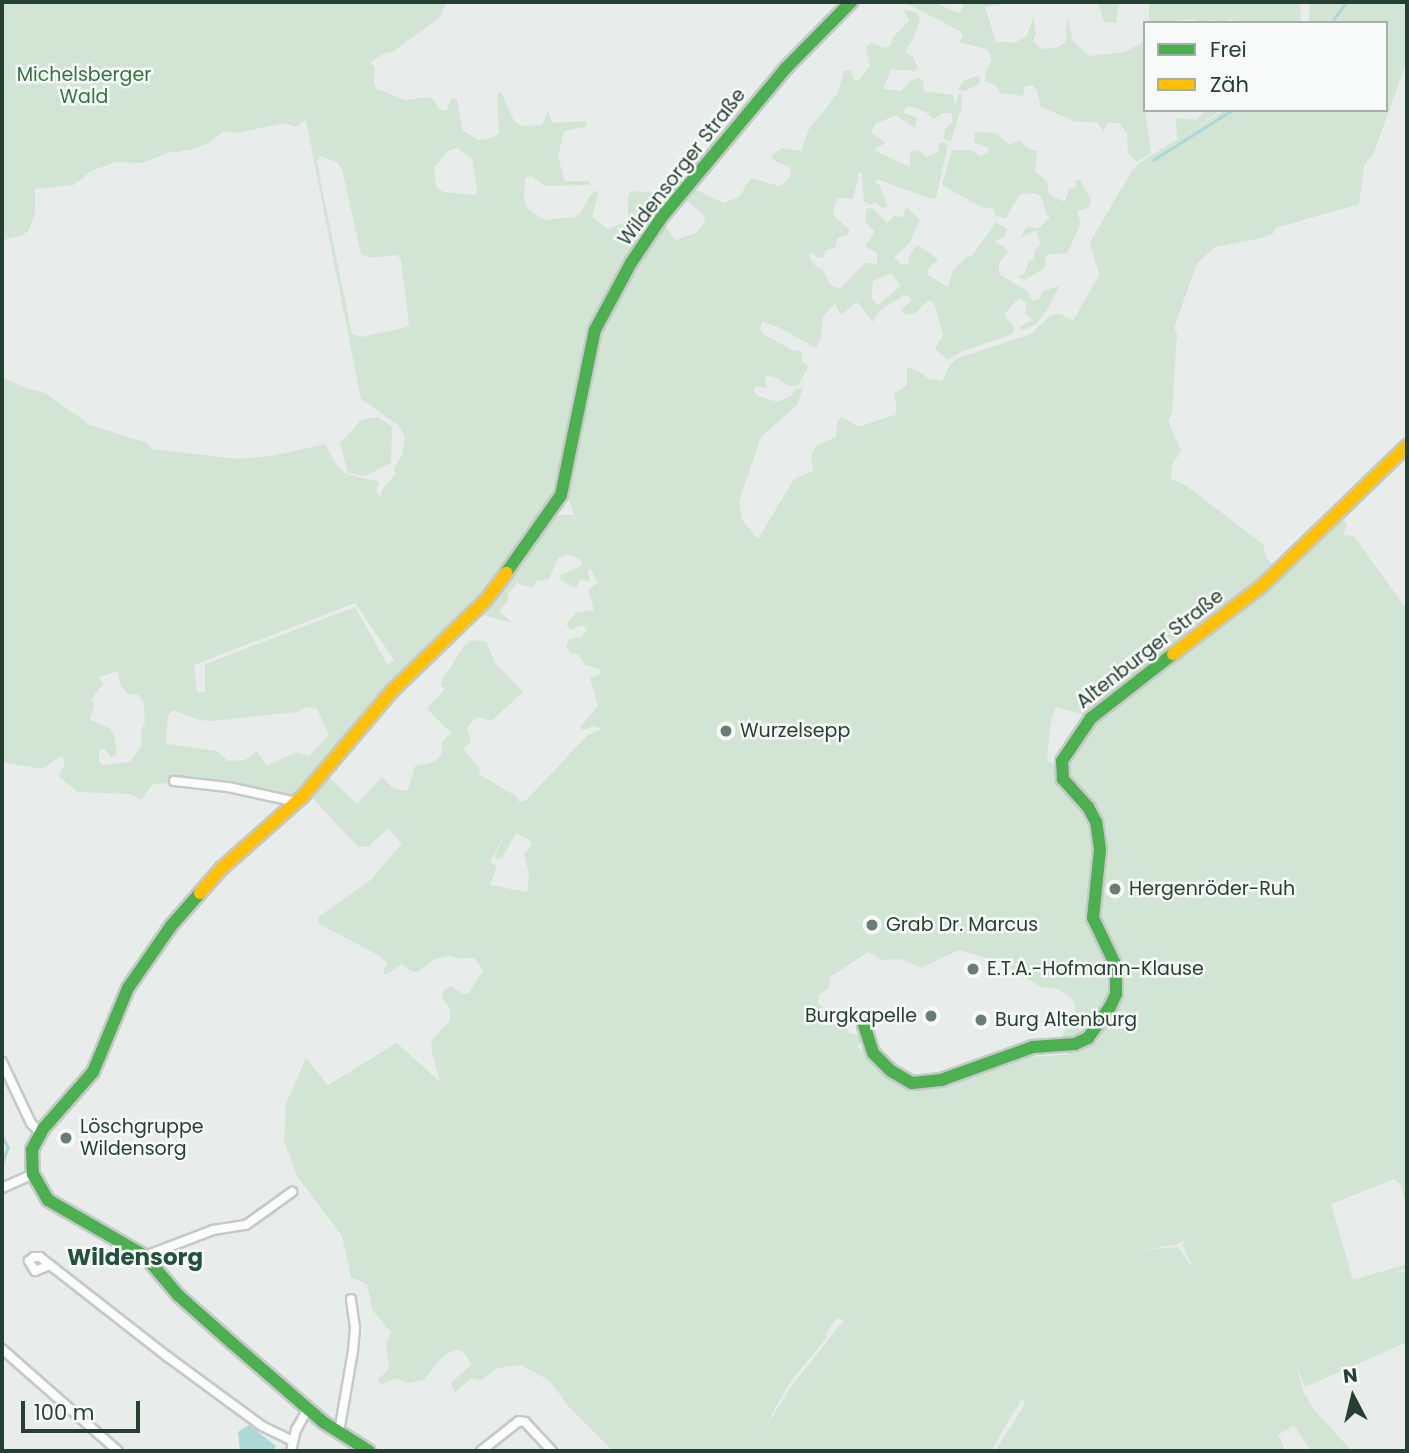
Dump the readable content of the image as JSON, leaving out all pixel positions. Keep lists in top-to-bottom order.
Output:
{
  "streets": {
    "street": ["Wildensorger Straße", "Altenburger Straße"]
  },
  "districts": ["Wildensorg"],
  "parks": ["Michelsberger Wald"],
  "places": [
    "Wurzelsepp",
    "Hergenröder-Ruh",
    "Grab Dr. Marcus",
    "E.T.A.-Hofmann-Klause",
    "Burgkapelle",
    "Burg Altenburg",
    "Löschgruppe Wildensorg"
  ],
  "legend": ["Frei", "Zäh"],
  "scale_bar": "100 m",
  "north": "top"
}
